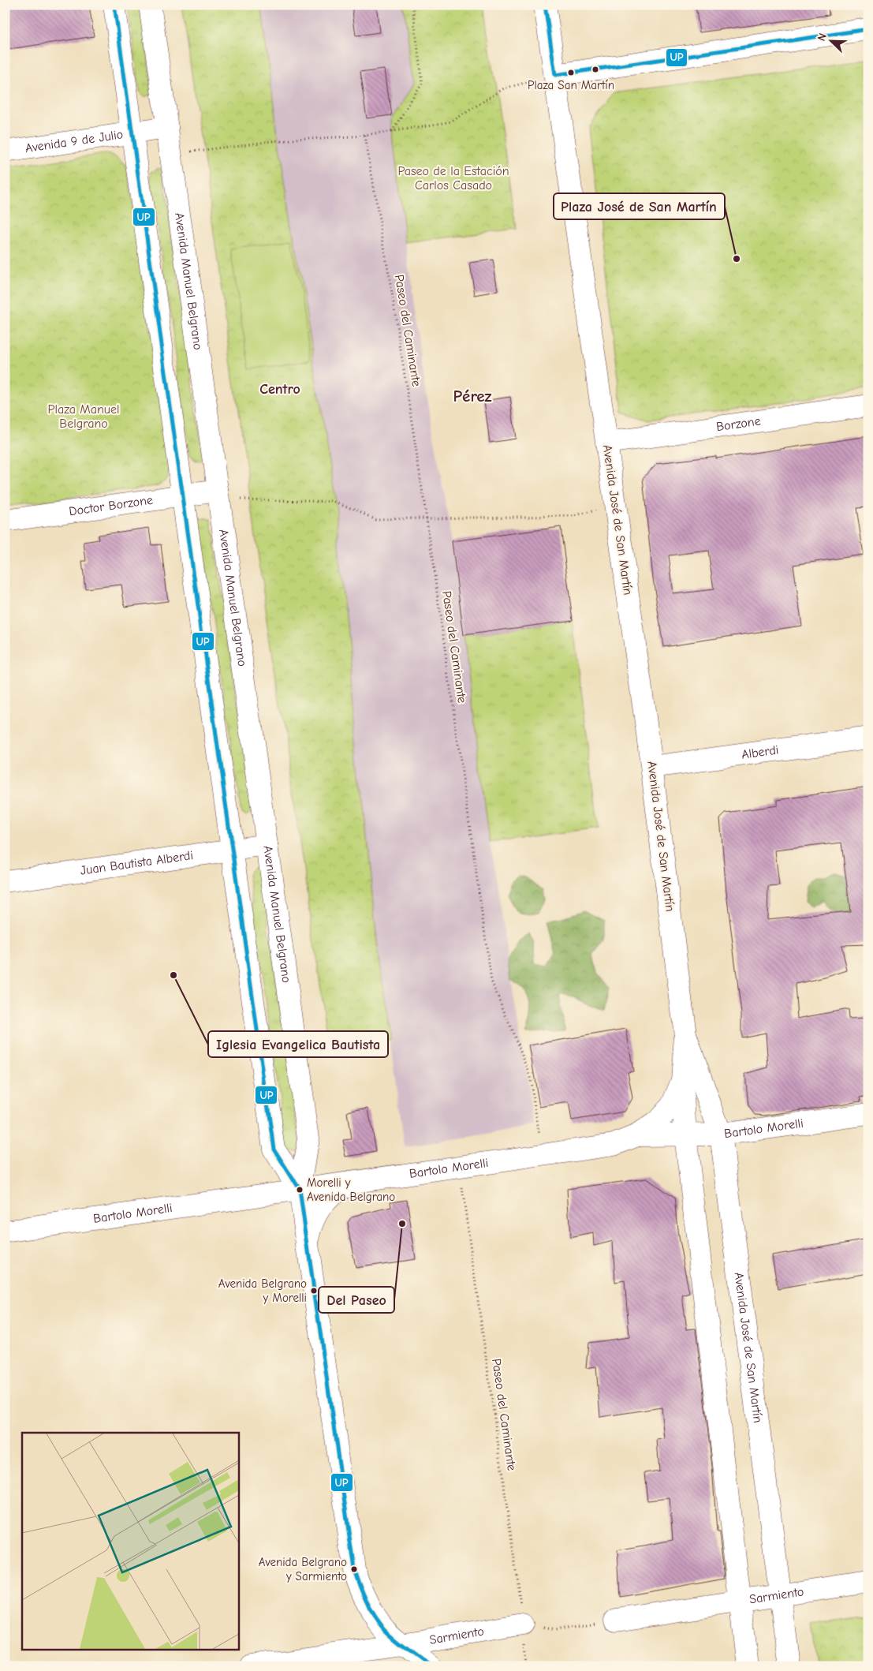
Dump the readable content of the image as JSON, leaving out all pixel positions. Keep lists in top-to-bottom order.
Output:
{
  "streets": {
    "main road": [
      "Avenida 9 de Julio",
      "Avenida Manuel Belgrano",
      "Borzone",
      "Doctor Borzone",
      "Avenida José de San Martín",
      "Alberdi",
      "Juan Bautista Alberdi",
      "Bartolo Morelli",
      "Sarmiento"
    ],
    "path": ["Paseo del Caminante"]
  },
  "crossings": [
    ["Avenida 9 de Julio", "Avenida Manuel Belgrano"],
    ["Avenida Manuel Belgrano", "Doctor Borzone"],
    ["Avenida Manuel Belgrano", "Juan Bautista Alberdi"],
    ["Avenida Manuel Belgrano", "Bartolo Morelli"],
    ["Avenida Manuel Belgrano", "Sarmiento"],
    ["Paseo del Caminante", "Bartolo Morelli"],
    ["Paseo del Caminante", "Sarmiento"],
    ["Borzone", "Avenida José de San Martín"],
    ["Avenida José de San Martín", "Alberdi"],
    ["Avenida José de San Martín", "Bartolo Morelli"],
    ["Avenida José de San Martín", "Sarmiento"]
  ],
  "districts": ["Centro", "Pérez"],
  "parks": ["Paseo de la Estación Carlos Casado", "Plaza Manuel Belgrano"],
  "places": [
    "Plaza San Martín",
    "Plaza José de San Martín",
    "Iglesia Evangelica Bautista",
    "Morelli y Avenida Belgrano",
    "Del Paseo",
    "Avenida Belgrano y Morelli",
    "Avenida Belgrano y Sarmiento"
  ],
  "lines": ["transit line UP"],
  "north": "top left"
}
